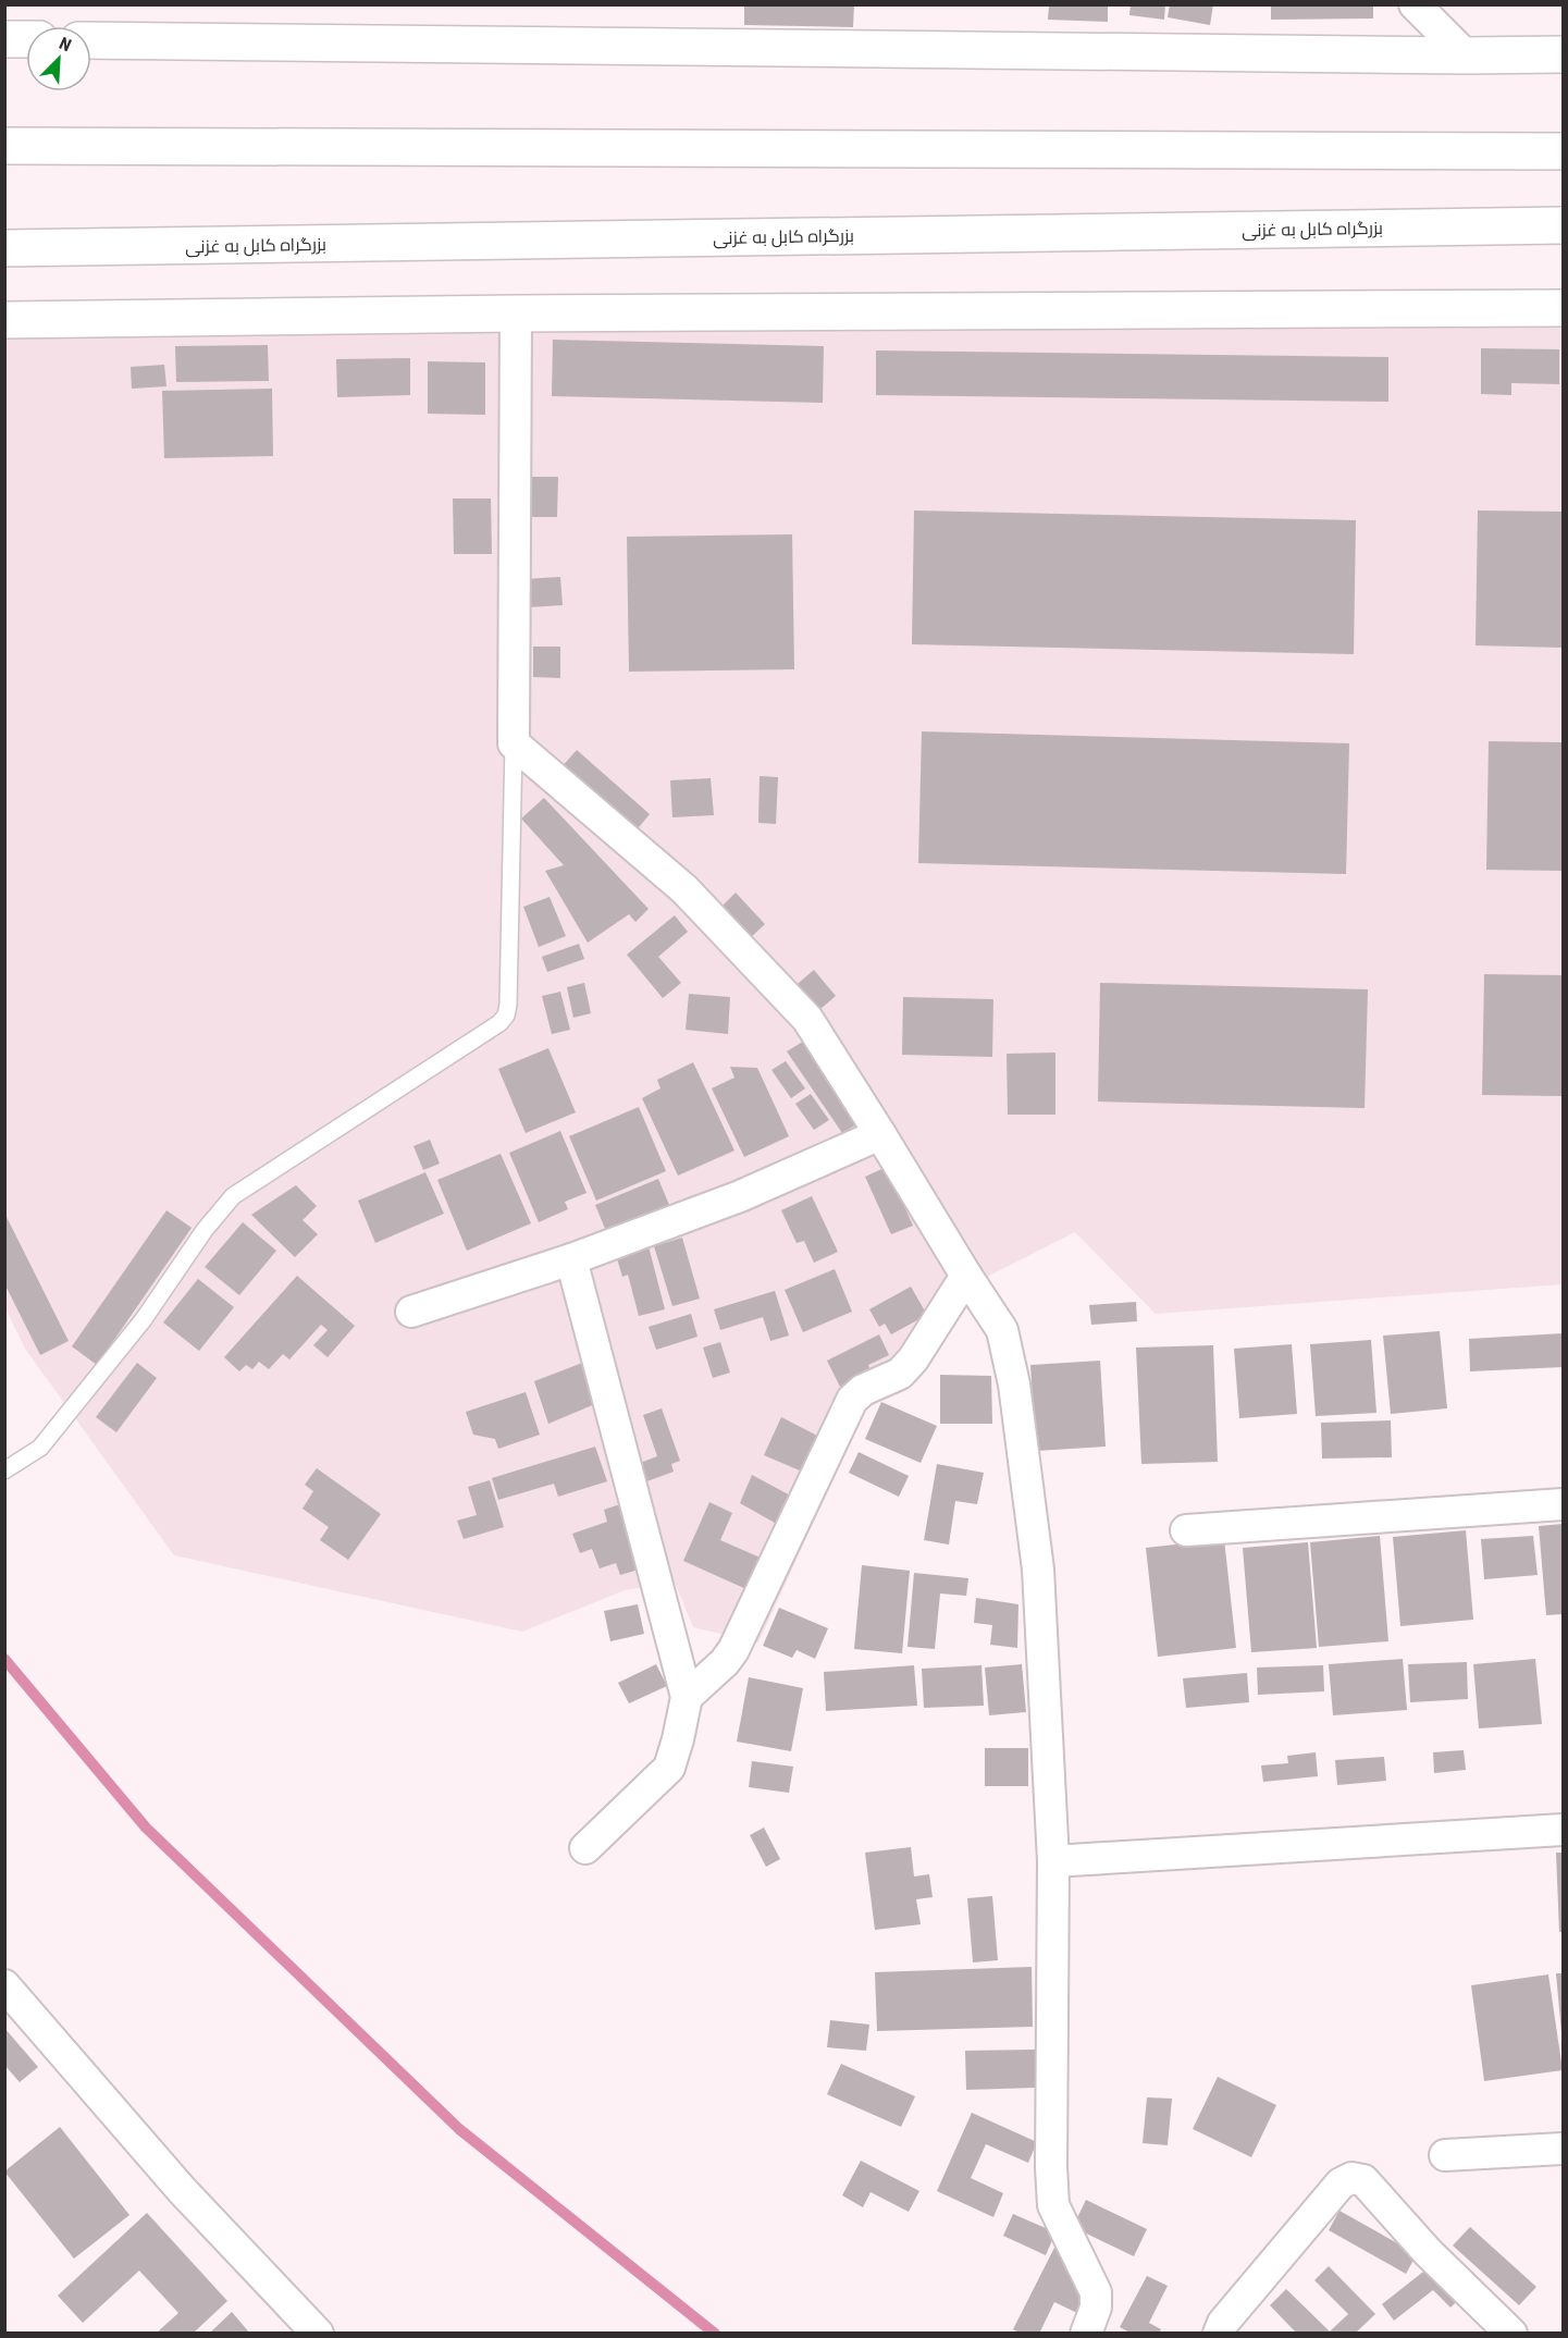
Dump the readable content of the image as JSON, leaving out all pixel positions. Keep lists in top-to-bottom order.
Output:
{
  "streets": {
    "main road": ["بزرگراه کابل به غزنی"]
  },
  "north": "top right"
}
